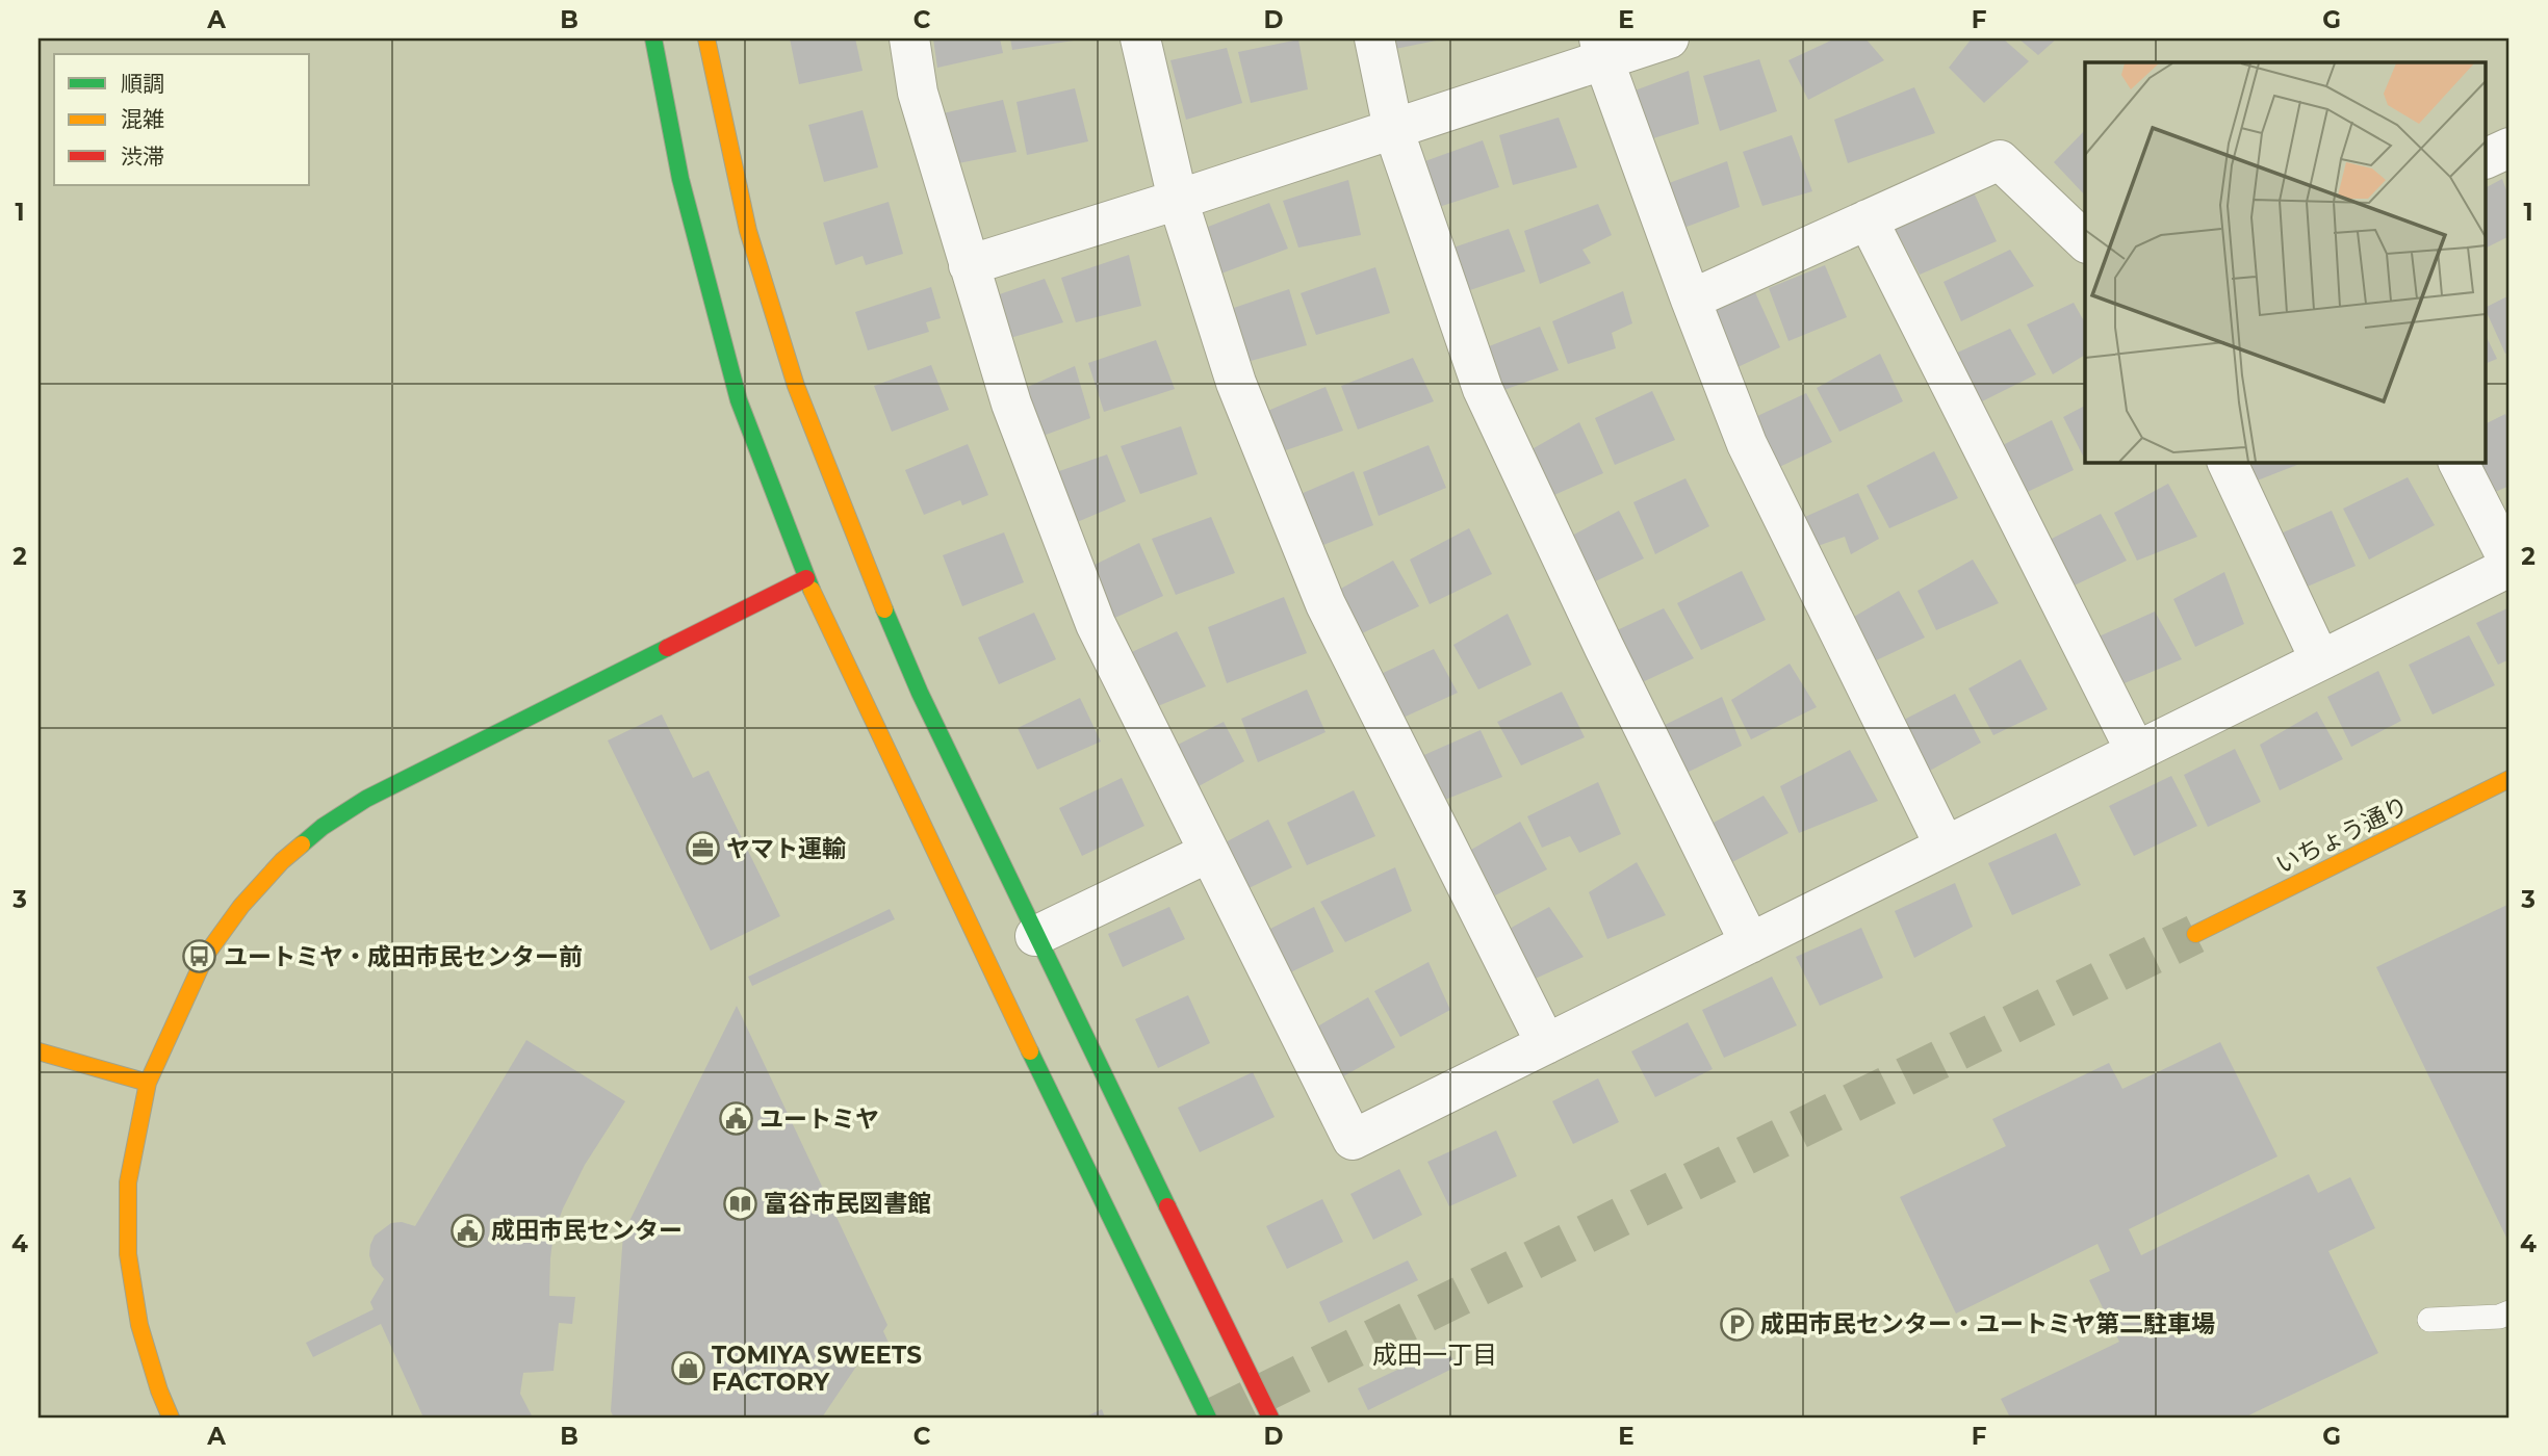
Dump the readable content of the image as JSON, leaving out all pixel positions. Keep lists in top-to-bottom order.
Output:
{
  "streets": {
    "street": ["いちょう通り"]
  },
  "districts": ["成田一丁目"],
  "places": {
    "office": ["ヤマト運輸"],
    "bus stop": ["ユートミヤ・成田市民センター前"],
    "public building": ["ユートミヤ", "成田市民センター"],
    "library": ["富谷市民図書館"],
    "parking": ["成田市民センター・ユートミヤ第二駐車場"],
    "shop": ["TOMIYA SWEETS FACTORY"]
  },
  "legend": ["順調", "混雑", "渋滞"],
  "grid": {
    "columns": [
      "A",
      "B",
      "C",
      "D",
      "E",
      "F",
      "G"
    ],
    "rows": [
      "1",
      "2",
      "3",
      "4"
    ]
  }
}
